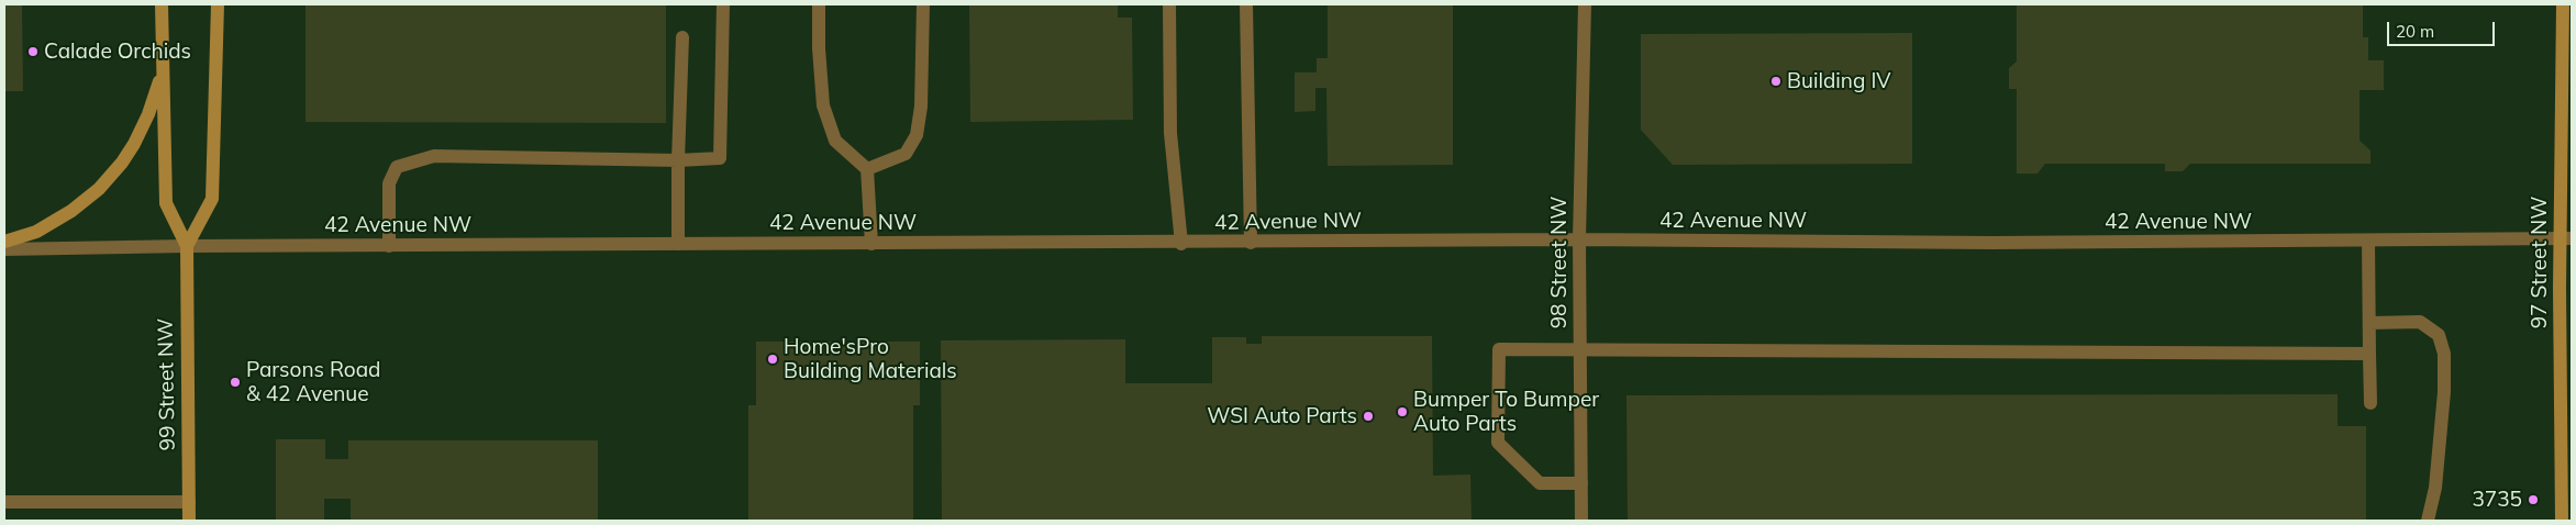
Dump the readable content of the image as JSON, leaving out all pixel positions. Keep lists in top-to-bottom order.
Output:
{
  "streets": {
    "main road": ["97 Street NW", "99 Street NW"],
    "street": ["42 Avenue NW", "98 Street NW"]
  },
  "crossings": [
    ["42 Avenue NW", "98 Street NW"],
    ["42 Avenue NW", "97 Street NW"],
    ["42 Avenue NW", "99 Street NW"]
  ],
  "places": [
    "Calade Orchids",
    "Building IV",
    "Home'sPro Building Materials",
    "Parsons Road & 42 Avenue",
    "Bumper To Bumper Auto Parts",
    "WSI Auto Parts",
    "3735"
  ],
  "scale_bar": "20 m"
}
